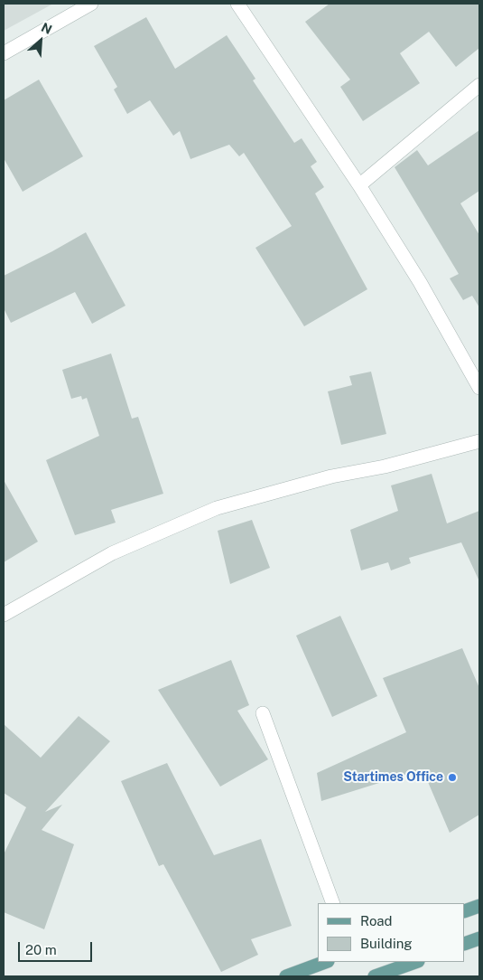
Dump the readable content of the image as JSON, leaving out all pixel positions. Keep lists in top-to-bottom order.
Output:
{
  "places": ["Startimes Office"],
  "legend": ["Road", "Building"],
  "scale_bar": "20 m",
  "north": "top right"
}
